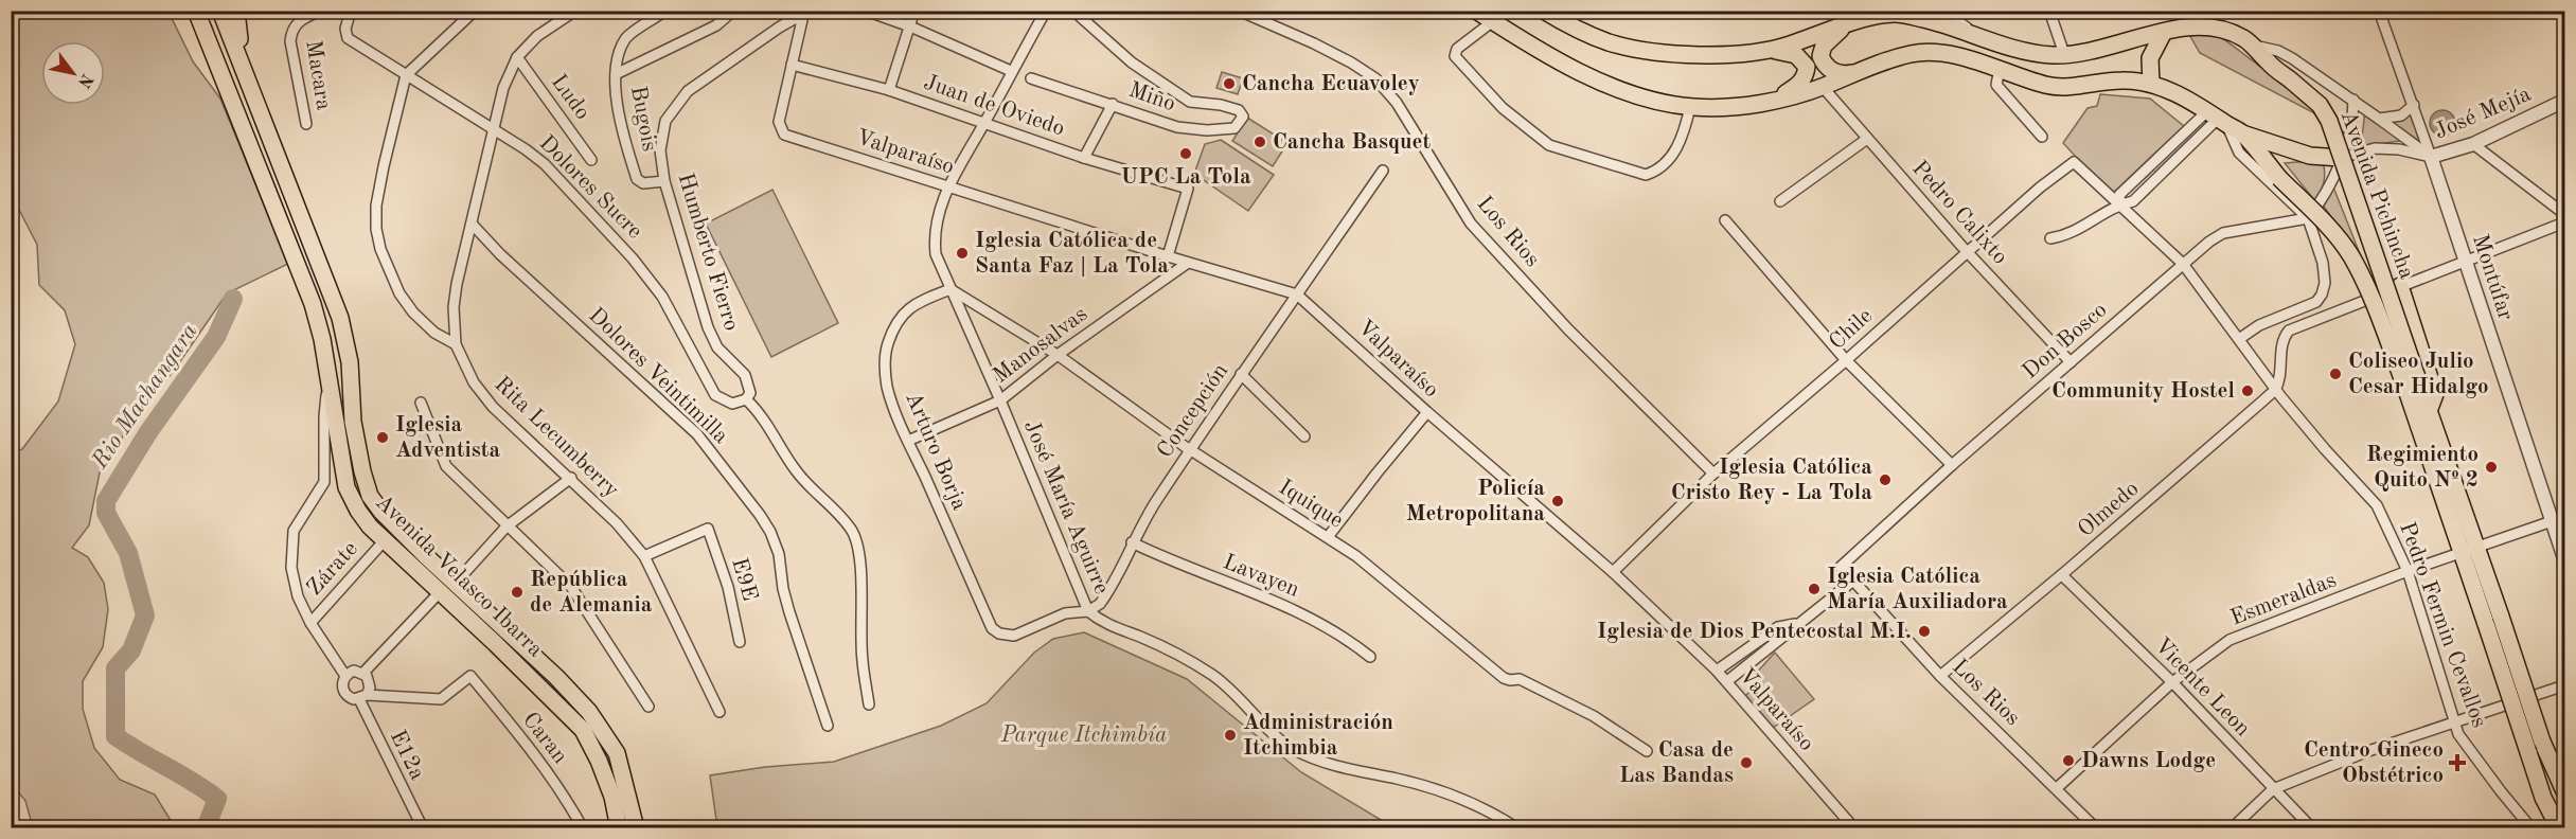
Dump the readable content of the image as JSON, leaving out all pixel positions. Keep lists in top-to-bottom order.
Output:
{
  "streets": {
    "main road": ["Avenida Pichincha", "Avenida Velasco Ibarra"],
    "street": [
      "Macara",
      "Ludo",
      "Miño",
      "Juan de Oviedo",
      "José Mejía",
      "Bugois",
      "Valparaíso",
      "Dolores Sucre",
      "Pedro Calixto",
      "Los Rios",
      "Humberto Fierro",
      "Montúfar",
      "Chile",
      "Don Bosco",
      "Manosalvas",
      "Dolores Veintimilla",
      "Concepción",
      "Rita Lecumberry",
      "Arturo Borja",
      "Iquique",
      "José María Aguirre",
      "Olmedo",
      "Zárate",
      "Lavayen",
      "E9E",
      "Esmeraldas",
      "Pedro Fermin Cevallos",
      "Vicente Leon",
      "Caran",
      "E12a"
    ]
  },
  "crossings": [
    ["Ludo", "Rita Lecumberry"],
    ["Juan de Oviedo", "Valparaíso"],
    ["Juan de Oviedo", "José María Aguirre"],
    ["José Mejía", "Montúfar"],
    ["Bugois", "Humberto Fierro"],
    ["Valparaíso", "Chile"],
    ["Valparaíso", "Manosalvas"],
    ["Valparaíso", "Concepción"],
    ["Valparaíso", "José María Aguirre"],
    ["Dolores Sucre", "Humberto Fierro"],
    ["Dolores Sucre", "Rita Lecumberry"],
    ["Avenida Pichincha", "Pedro Calixto"],
    ["Avenida Pichincha", "Esmeraldas"],
    ["Pedro Calixto", "Chile"],
    ["Pedro Calixto", "Don Bosco"],
    ["Los Rios", "Chile"],
    ["Los Rios", "Don Bosco"],
    ["Los Rios", "Olmedo"],
    ["Los Rios", "Esmeraldas"],
    ["Montúfar", "Esmeraldas"],
    ["Chile", "Pedro Fermin Cevallos"],
    ["Don Bosco", "Pedro Fermin Cevallos"],
    ["Manosalvas", "Arturo Borja"],
    ["Manosalvas", "Iquique"],
    ["Manosalvas", "José María Aguirre"],
    ["Dolores Veintimilla", "Rita Lecumberry"],
    ["Concepción", "Arturo Borja"],
    ["Concepción", "Iquique"],
    ["Concepción", "José María Aguirre"],
    ["Concepción", "Lavayen"],
    ["Rita Lecumberry", "E9E"],
    ["Arturo Borja", "Iquique"],
    ["Arturo Borja", "José María Aguirre"],
    ["Iquique", "José María Aguirre"],
    ["Olmedo", "Pedro Fermin Cevallos"],
    ["Olmedo", "Vicente Leon"],
    ["Zárate", "Avenida Velasco Ibarra"],
    ["Esmeraldas", "Pedro Fermin Cevallos"],
    ["Esmeraldas", "Vicente Leon"],
    ["Caran", "E12a"]
  ],
  "water": ["Rio Machangara"],
  "parks": ["Parque Itchimbía"],
  "places": {
    "other": [
      "Cancha Ecuavoley",
      "Cancha Basquet",
      "UPC La Tola",
      "Iglesia Católica de Santa Faz | La Tola",
      "Coliseo Julio Cesar Hidalgo",
      "Community Hostel",
      "Iglesia Adventista",
      "Regimiento Quito Nº 2",
      "Iglesia Católica Cristo Rey - La Tola",
      "Policía Metropolitana",
      "Iglesia Católica María Auxiliadora",
      "República de Alemania",
      "Iglesia de Dios Pentecostal M.I.",
      "Administración Itchimbia",
      "Dawns Lodge",
      "Casa de Las Bandas"
    ],
    "health": ["Centro Gineco Obstétrico"]
  },
  "north": "bottom right"
}
